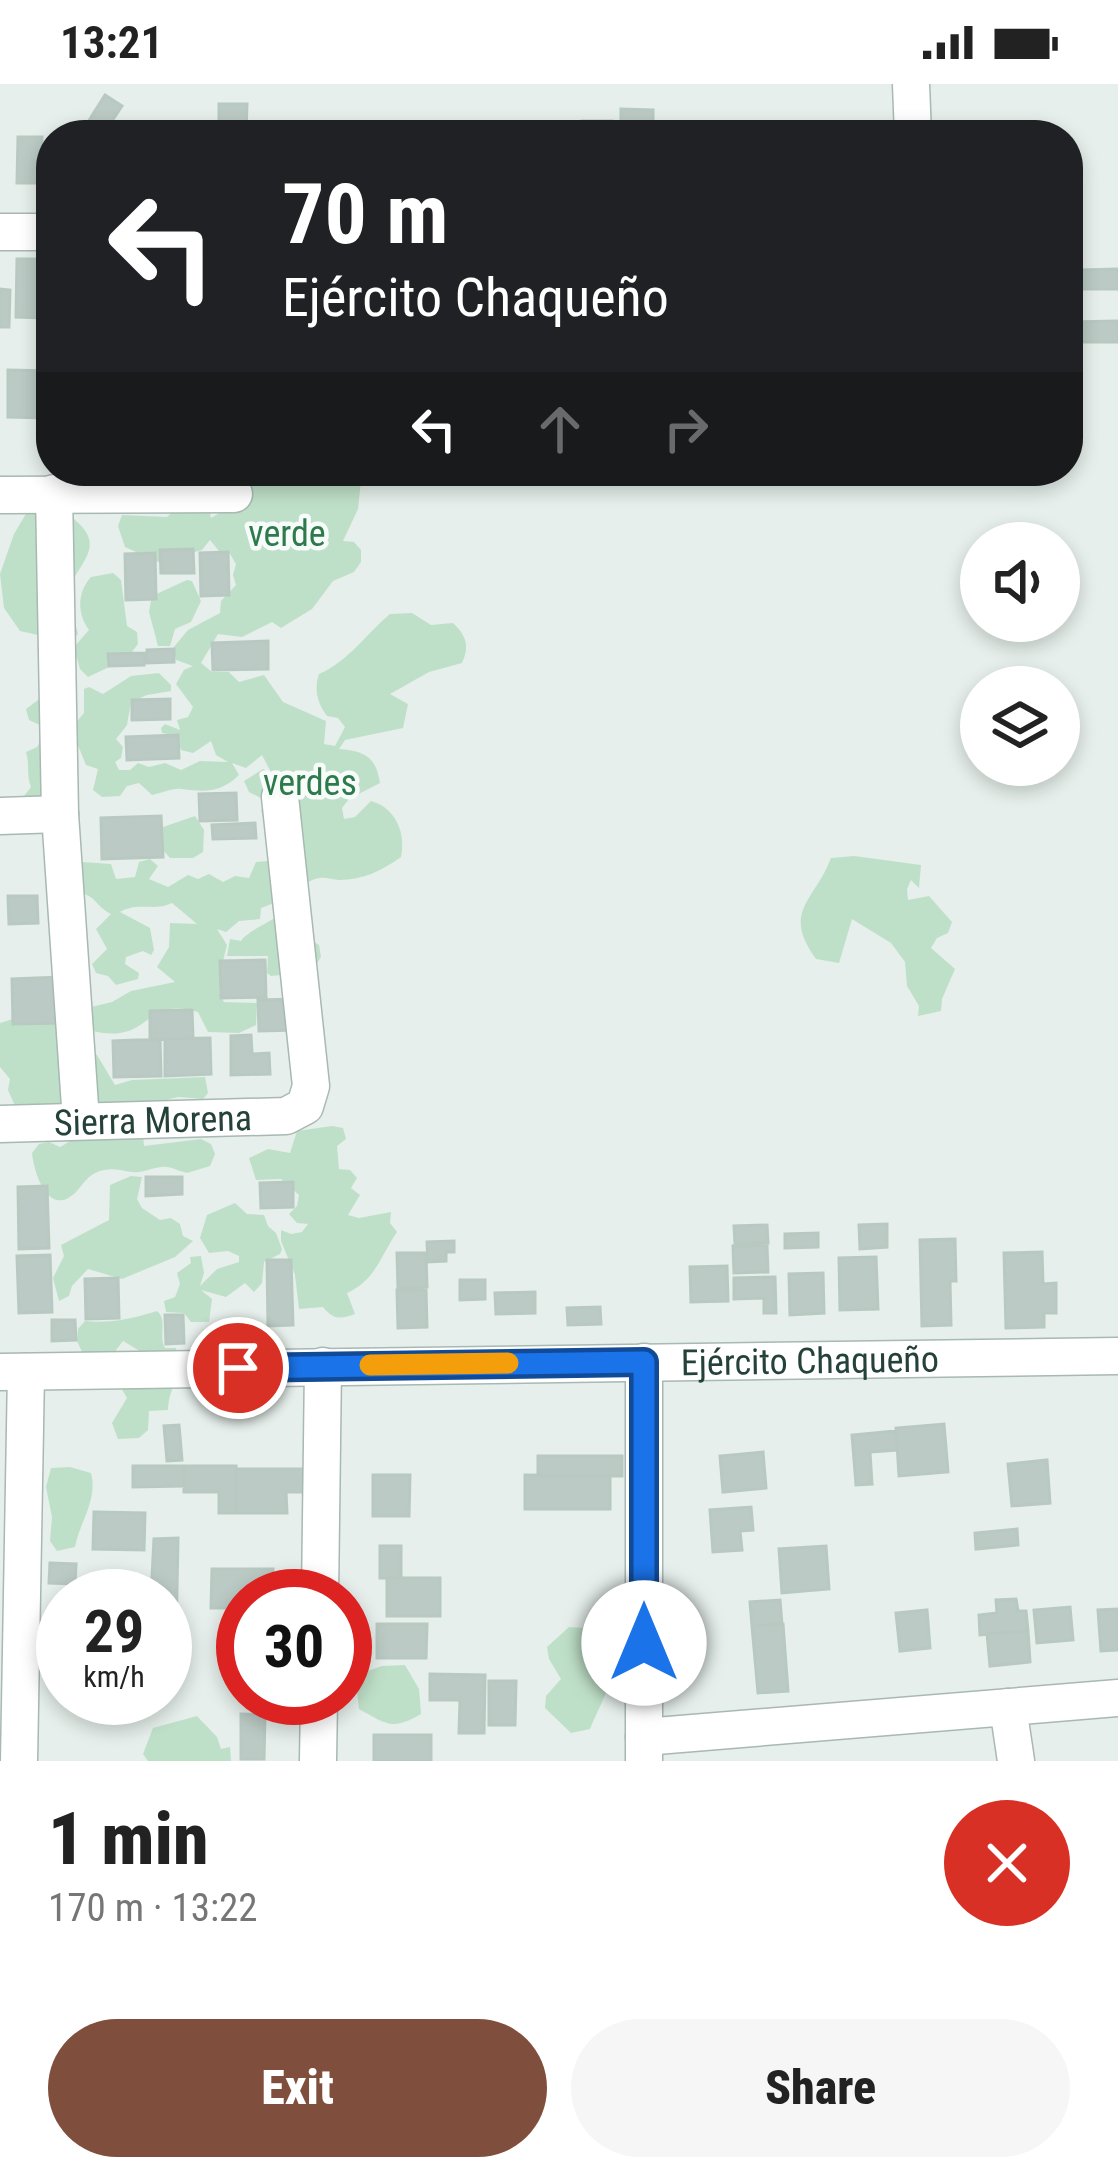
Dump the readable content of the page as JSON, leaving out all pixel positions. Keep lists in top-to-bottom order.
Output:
{
  "streets": {
    "street": ["Sierra Morena", "Ejército Chaqueño"]
  },
  "parks": ["verde", "verdes"],
  "page": {
    "status": "13:21",
    "turn": ["70 m", "Ejército Chaqueño"],
    "speed": "29 km/h",
    "limit": "30",
    "heading": ["1 min", "170 m · 13:22"],
    "buttons": ["Exit", "Share"]
  }
}
